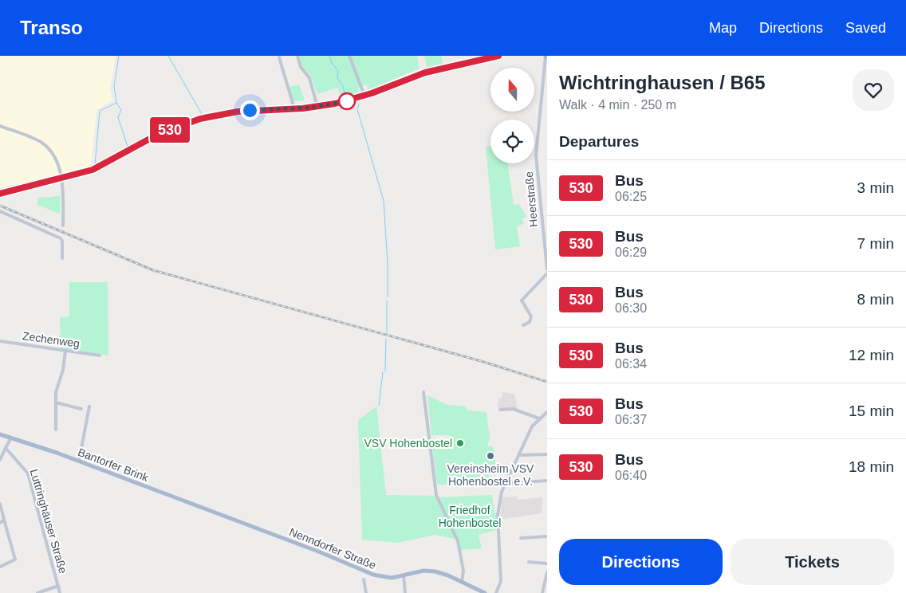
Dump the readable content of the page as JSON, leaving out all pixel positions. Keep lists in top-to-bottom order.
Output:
{
  "streets": {
    "main road": ["Bantorfer Brink", "Nenndorfer Straße"],
    "street": ["Heerstraße", "Zechenweg", "Luttringhäuser Straße"]
  },
  "crossings": [
    ["Bantorfer Brink", "Nenndorfer Straße"]
  ],
  "parks": ["Friedhof Hohenbostel"],
  "places": ["VSV Hohenbostel", "Vereinsheim VSV Hohenbostel e.V."],
  "lines": ["bus line 530"],
  "north": "top",
  "page": {
    "header": "Transo",
    "nav": ["Map", "Directions", "Saved"],
    "on_map": "530",
    "heading": [
      ["Wichtringhausen / B65", "Walk · 4 min · 250 m"],
      "Departures"
    ],
    "list": [
      {
        "mark": "530",
        "name": "Bus",
        "note": "06:25",
        "value": "3 min"
      },
      {
        "mark": "530",
        "name": "Bus",
        "note": "06:29",
        "value": "7 min"
      },
      {
        "mark": "530",
        "name": "Bus",
        "note": "06:30",
        "value": "8 min"
      },
      {
        "mark": "530",
        "name": "Bus",
        "note": "06:34",
        "value": "12 min"
      },
      {
        "mark": "530",
        "name": "Bus",
        "note": "06:37",
        "value": "15 min"
      },
      {
        "mark": "530",
        "name": "Bus",
        "note": "06:40",
        "value": "18 min"
      }
    ],
    "buttons": ["Directions", "Tickets"]
  }
}
